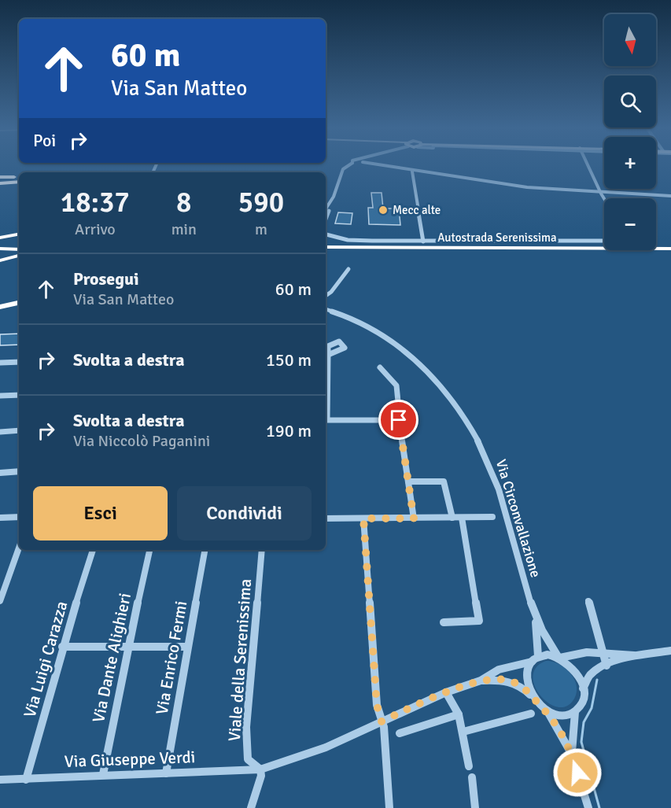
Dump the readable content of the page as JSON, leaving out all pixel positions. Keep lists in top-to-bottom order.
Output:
{
  "streets": {
    "highway": ["Autostrada Serenissima"],
    "street": [
      "Via Circonvallazione",
      "Via Dante Alighieri",
      "Via Enrico Fermi",
      "Via Luigi Carazza",
      "Viale della Serenissima",
      "Via Giuseppe Verdi"
    ]
  },
  "crossings": [
    ["Via Dante Alighieri", "Via Giuseppe Verdi"],
    ["Via Enrico Fermi", "Via Giuseppe Verdi"],
    ["Via Luigi Carazza", "Via Giuseppe Verdi"],
    ["Viale della Serenissima", "Via Giuseppe Verdi"]
  ],
  "places": ["Mecc alte"],
  "north": "bottom",
  "page": {
    "map_buttons": ["+", "−"],
    "turn": ["60 m", "Via San Matteo"],
    "then": "Poi",
    "eta": [
      "18:37",
      "Arrivo",
      "8",
      "min",
      "590",
      "m"
    ],
    "list": [
      {
        "name": "Prosegui",
        "note": "Via San Matteo",
        "value": "60 m"
      },
      {
        "name": "Svolta a destra",
        "value": "150 m"
      },
      {
        "name": "Svolta a destra",
        "note": "Via Niccolò Paganini",
        "value": "190 m"
      }
    ],
    "buttons": ["Esci", "Condividi"]
  }
}
